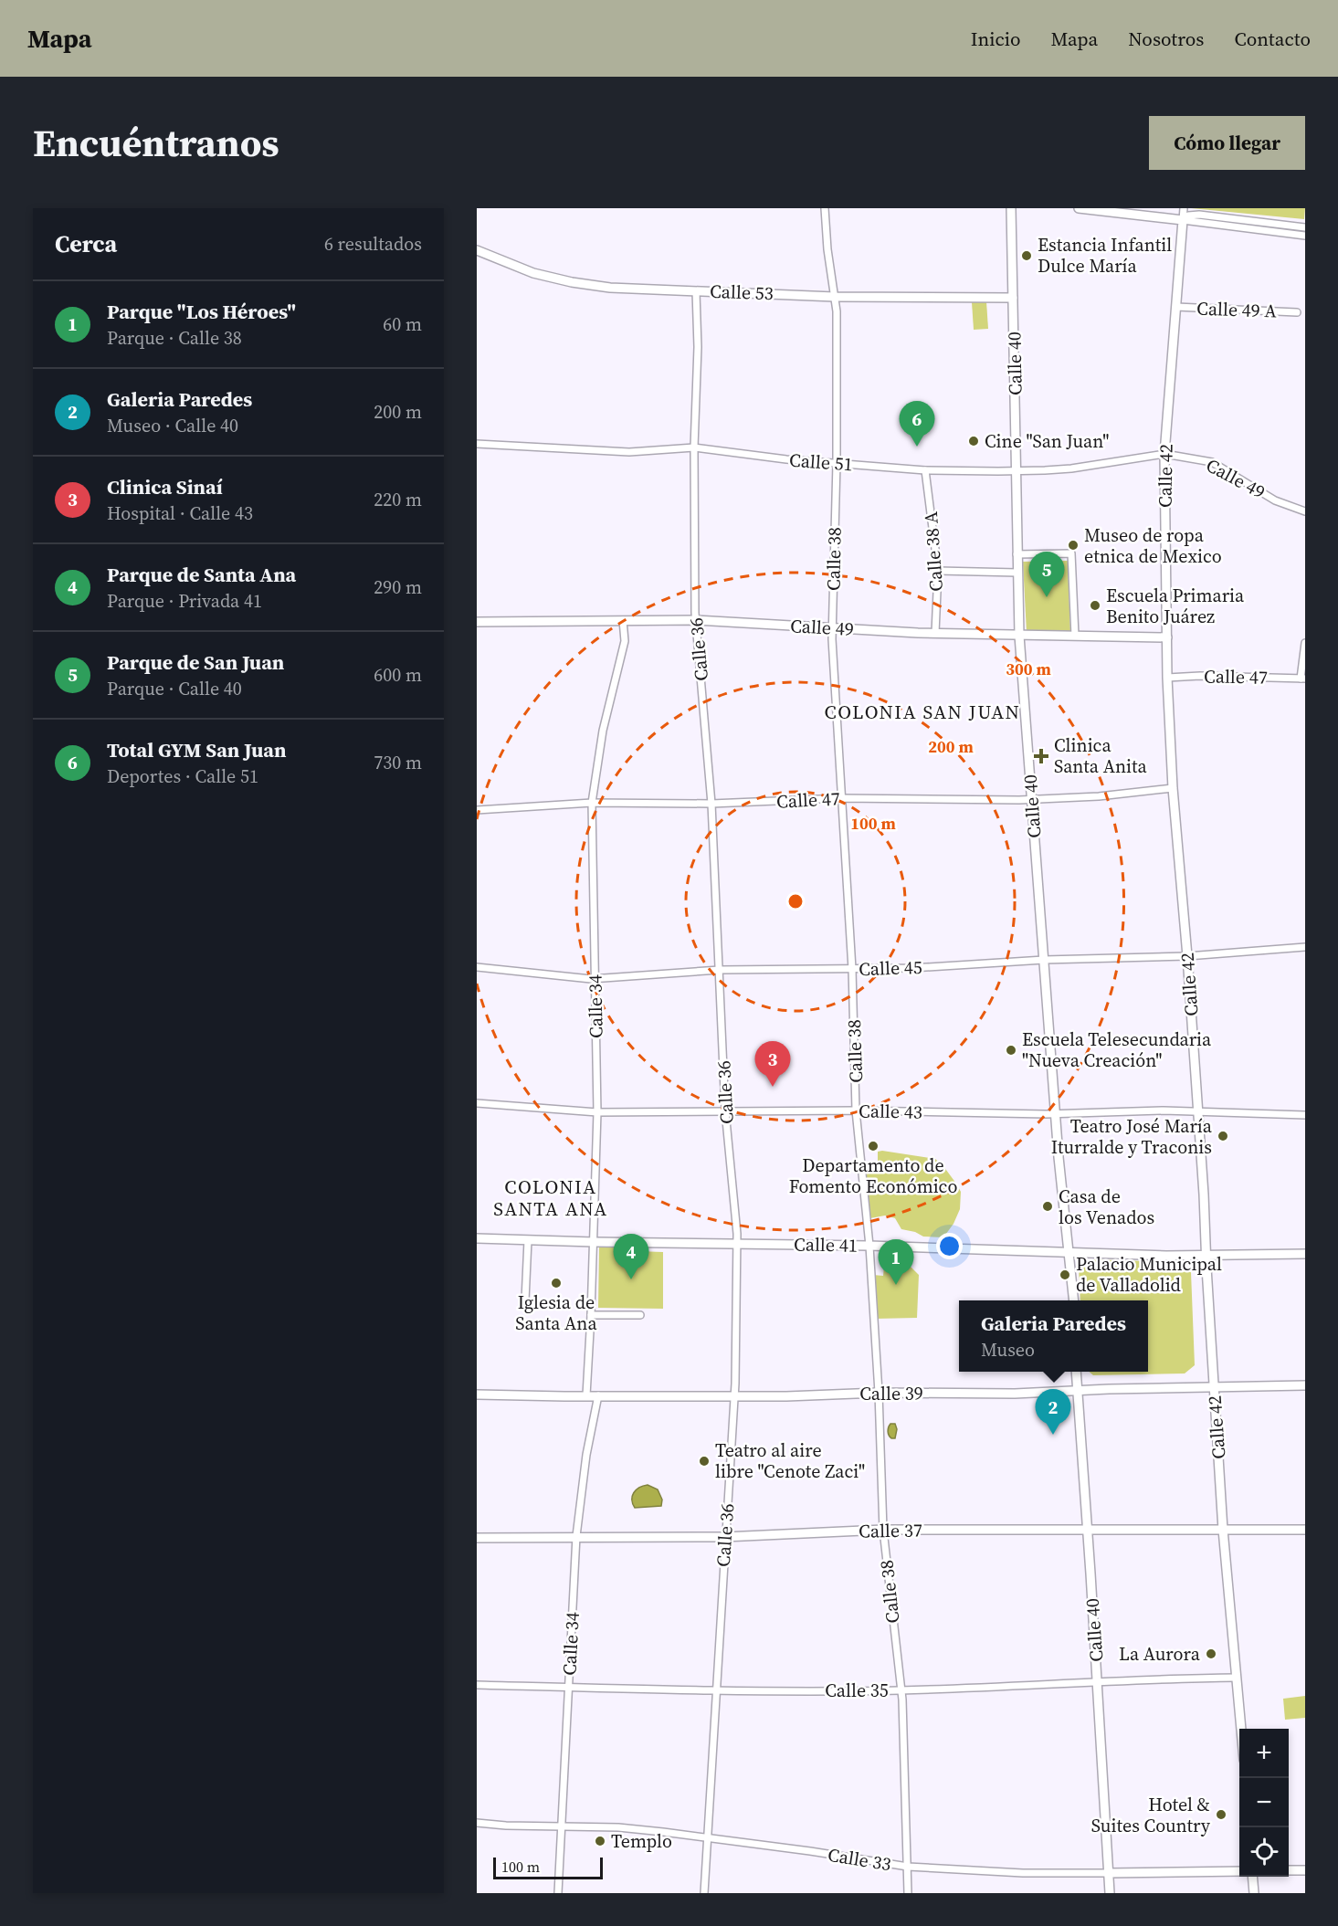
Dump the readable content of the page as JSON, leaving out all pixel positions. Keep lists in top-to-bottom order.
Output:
{
  "streets": {
    "main road": [
      "Calle 53",
      "Calle 40",
      "Calle 42",
      "Calle 49",
      "Calle 41",
      "Calle 39",
      "Calle 37",
      "Calle 33"
    ],
    "street": [
      "Calle 49 A",
      "Calle 51",
      "Calle 38 A",
      "Calle 38",
      "Calle 36",
      "Calle 47",
      "Calle 45",
      "Calle 34",
      "Calle 43",
      "Calle 35"
    ]
  },
  "crossings": [
    ["Calle 53", "Calle 40"],
    ["Calle 53", "Calle 38"],
    ["Calle 53", "Calle 36"],
    ["Calle 49 A", "Calle 42"],
    ["Calle 40", "Calle 51"],
    ["Calle 40", "Calle 49"],
    ["Calle 40", "Calle 47"],
    ["Calle 40", "Calle 45"],
    ["Calle 40", "Calle 43"],
    ["Calle 40", "Calle 41"],
    ["Calle 40", "Calle 39"],
    ["Calle 40", "Calle 37"],
    ["Calle 40", "Calle 35"],
    ["Calle 40", "Calle 33"],
    ["Calle 51", "Calle 42"],
    ["Calle 51", "Calle 49"],
    ["Calle 51", "Calle 38 A"],
    ["Calle 51", "Calle 38"],
    ["Calle 51", "Calle 36"],
    ["Calle 42", "Calle 49"],
    ["Calle 42", "Calle 47"],
    ["Calle 42", "Calle 45"],
    ["Calle 42", "Calle 43"],
    ["Calle 42", "Calle 41"],
    ["Calle 42", "Calle 39"],
    ["Calle 42", "Calle 37"],
    ["Calle 42", "Calle 35"],
    ["Calle 49", "Calle 38 A"],
    ["Calle 49", "Calle 38"],
    ["Calle 49", "Calle 36"],
    ["Calle 49", "Calle 34"],
    ["Calle 38", "Calle 47"],
    ["Calle 38", "Calle 45"],
    ["Calle 38", "Calle 43"],
    ["Calle 38", "Calle 41"],
    ["Calle 38", "Calle 39"],
    ["Calle 38", "Calle 37"],
    ["Calle 38", "Calle 35"],
    ["Calle 38", "Calle 33"],
    ["Calle 36", "Calle 47"],
    ["Calle 36", "Calle 45"],
    ["Calle 36", "Calle 43"],
    ["Calle 36", "Calle 41"],
    ["Calle 36", "Calle 39"],
    ["Calle 36", "Calle 37"],
    ["Calle 36", "Calle 35"],
    ["Calle 36", "Calle 33"],
    ["Calle 47", "Calle 34"],
    ["Calle 45", "Calle 34"],
    ["Calle 34", "Calle 43"],
    ["Calle 34", "Calle 41"],
    ["Calle 34", "Calle 39"],
    ["Calle 34", "Calle 37"],
    ["Calle 34", "Calle 35"],
    ["Calle 34", "Calle 33"]
  ],
  "districts": ["COLONIA SAN JUAN", "COLONIA SANTA ANA"],
  "places": {
    "other": [
      "Estancia Infantil Dulce María",
      "Cine \"San Juan\"",
      "Museo de ropa etnica de Mexico",
      "Escuela Primaria Benito Juárez",
      "Escuela Telesecundaria \"Nueva Creación\"",
      "Teatro José María Iturralde y Traconis",
      "Departamento de Fomento Económico",
      "Casa de los Venados",
      "Palacio Municipal de Valladolid",
      "Iglesia de Santa Ana",
      "Teatro al aire libre \"Cenote Zaci\"",
      "La Aurora",
      "Hotel & Suites Country",
      "Templo"
    ],
    "health": ["Clinica Santa Anita"]
  },
  "scale_bar": "100 m",
  "page": {
    "header": "Mapa",
    "nav": [
      "Inicio",
      "Mapa",
      "Nosotros",
      "Contacto"
    ],
    "title": "Encuéntranos",
    "buttons": "Cómo llegar",
    "heading": ["Cerca", "6 resultados"],
    "list": [
      {
        "mark": "1",
        "name": "Parque \"Los Héroes\"",
        "note": "Parque · Calle 38",
        "value": "60 m"
      },
      {
        "mark": "2",
        "name": "Galeria Paredes",
        "note": "Museo · Calle 40",
        "value": "200 m"
      },
      {
        "mark": "3",
        "name": "Clinica Sinaí",
        "note": "Hospital · Calle 43",
        "value": "220 m"
      },
      {
        "mark": "4",
        "name": "Parque de Santa Ana",
        "note": "Parque · Privada 41",
        "value": "290 m"
      },
      {
        "mark": "5",
        "name": "Parque de San Juan",
        "note": "Parque · Calle 40",
        "value": "600 m"
      },
      {
        "mark": "6",
        "name": "Total GYM San Juan",
        "note": "Deportes · Calle 51",
        "value": "730 m"
      }
    ],
    "pins": [
      "6",
      "5",
      "3",
      "4",
      "1",
      "2"
    ],
    "popup": ["Galeria Paredes", "Museo"],
    "map_buttons": ["+", "−"],
    "scale": "100 m"
  },
  "rings": ["300 m", "200 m", "100 m"]
}
